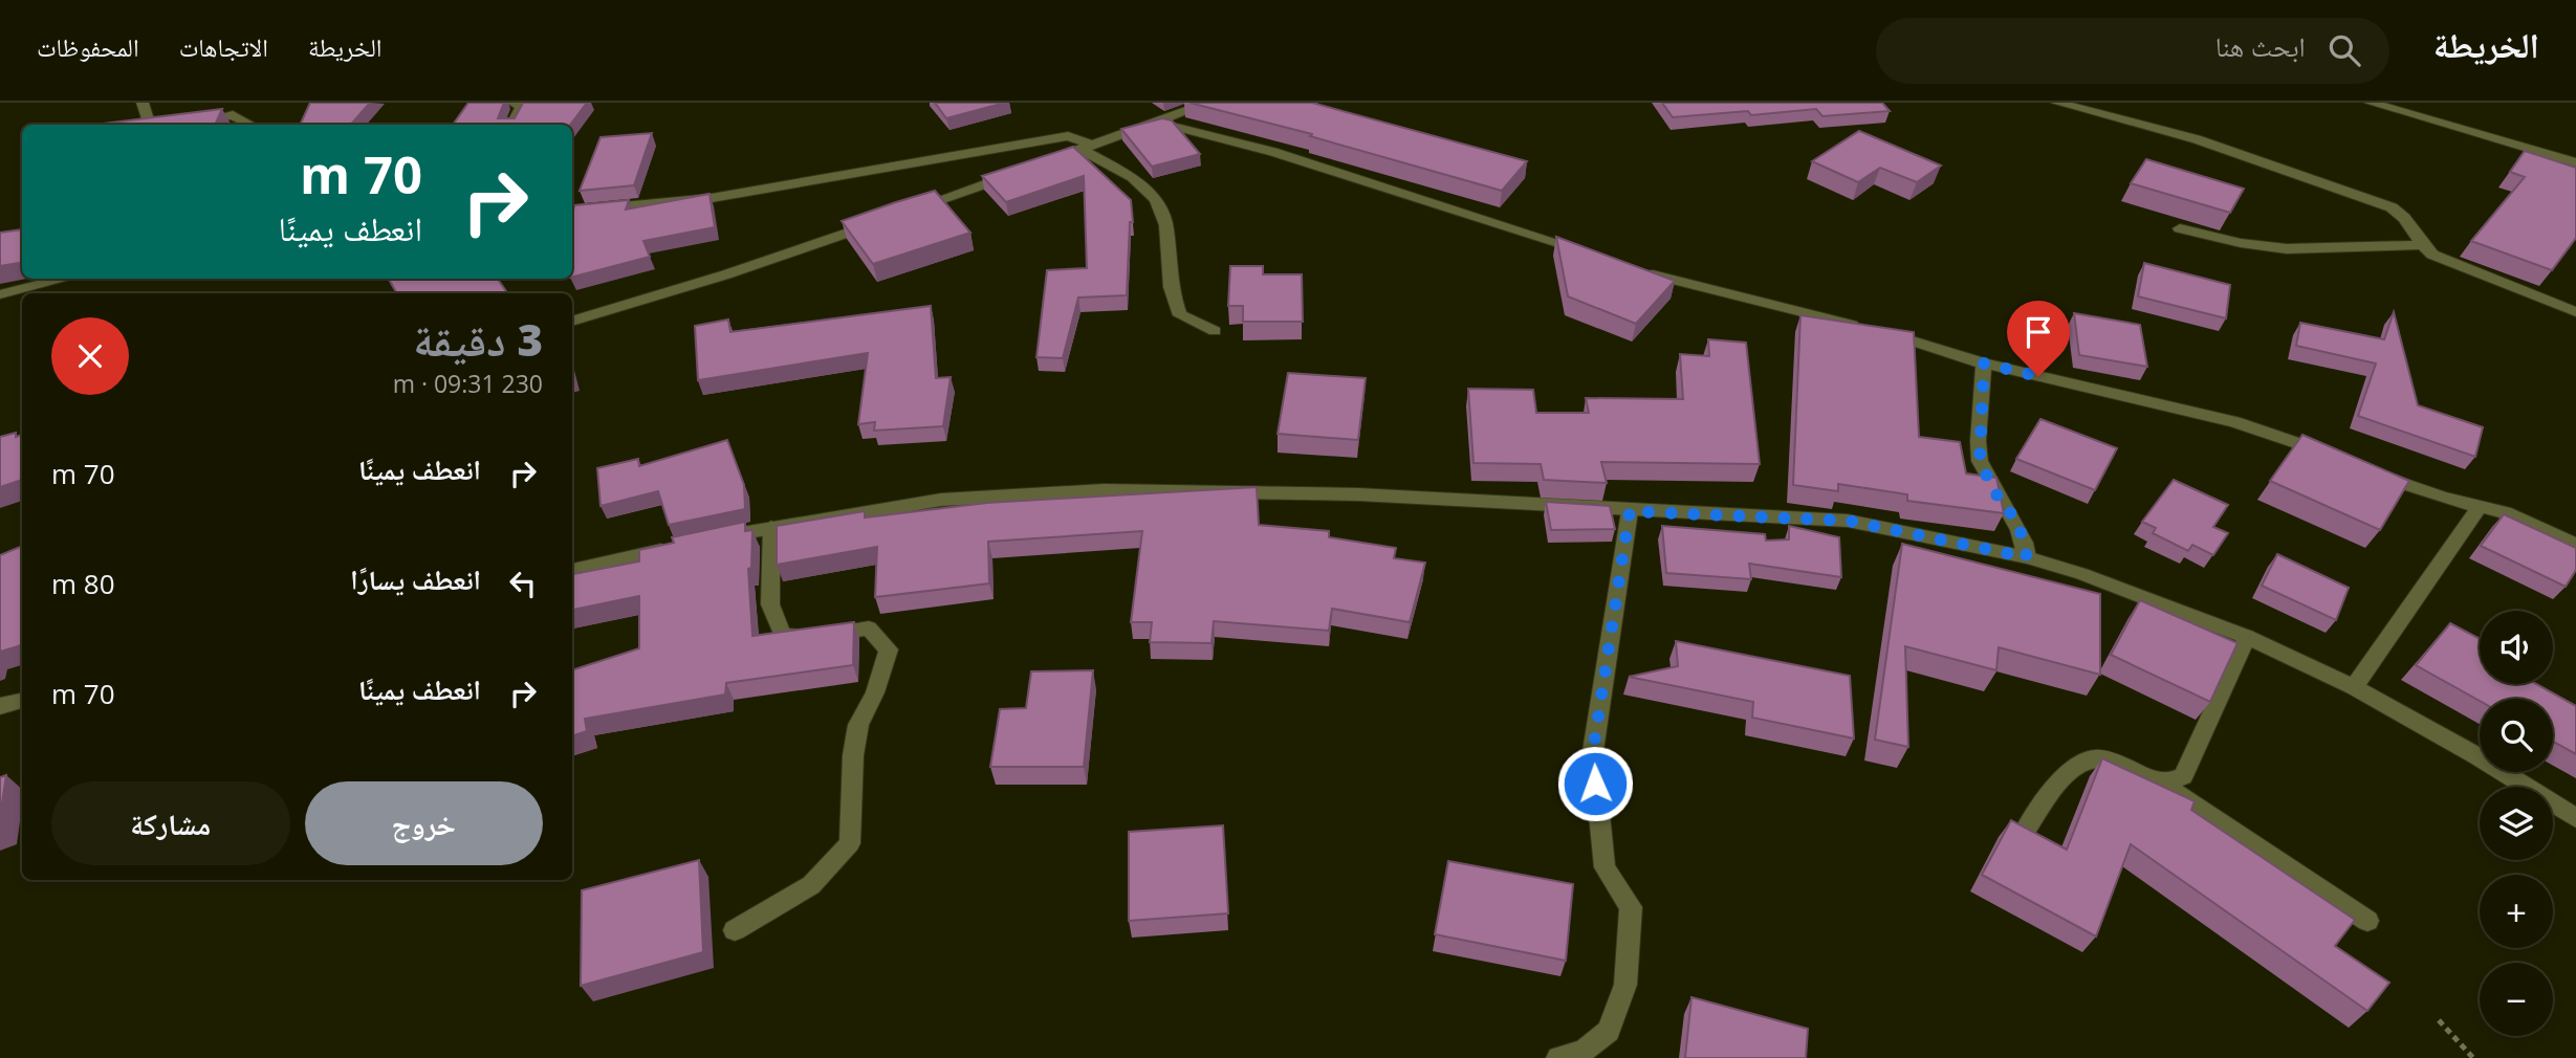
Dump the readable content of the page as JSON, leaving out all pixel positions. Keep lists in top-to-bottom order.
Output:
{
  "page": {
    "header": "الخريطة",
    "search": "ابحث هنا",
    "nav": ["الخريطة", "الاتجاهات", "المحفوظات"],
    "turn": ["70 m", "انعطف يمينًا"],
    "heading": ["3 دقيقة", "230 m · 09:31"],
    "list": [
      {
        "name": "انعطف يمينًا",
        "value": "70 m"
      },
      {
        "name": "انعطف يسارًا",
        "value": "80 m"
      },
      {
        "name": "انعطف يمينًا",
        "value": "70 m"
      }
    ],
    "map_buttons": ["+", "−"],
    "buttons": ["خروج", "مشاركة"]
  }
}
